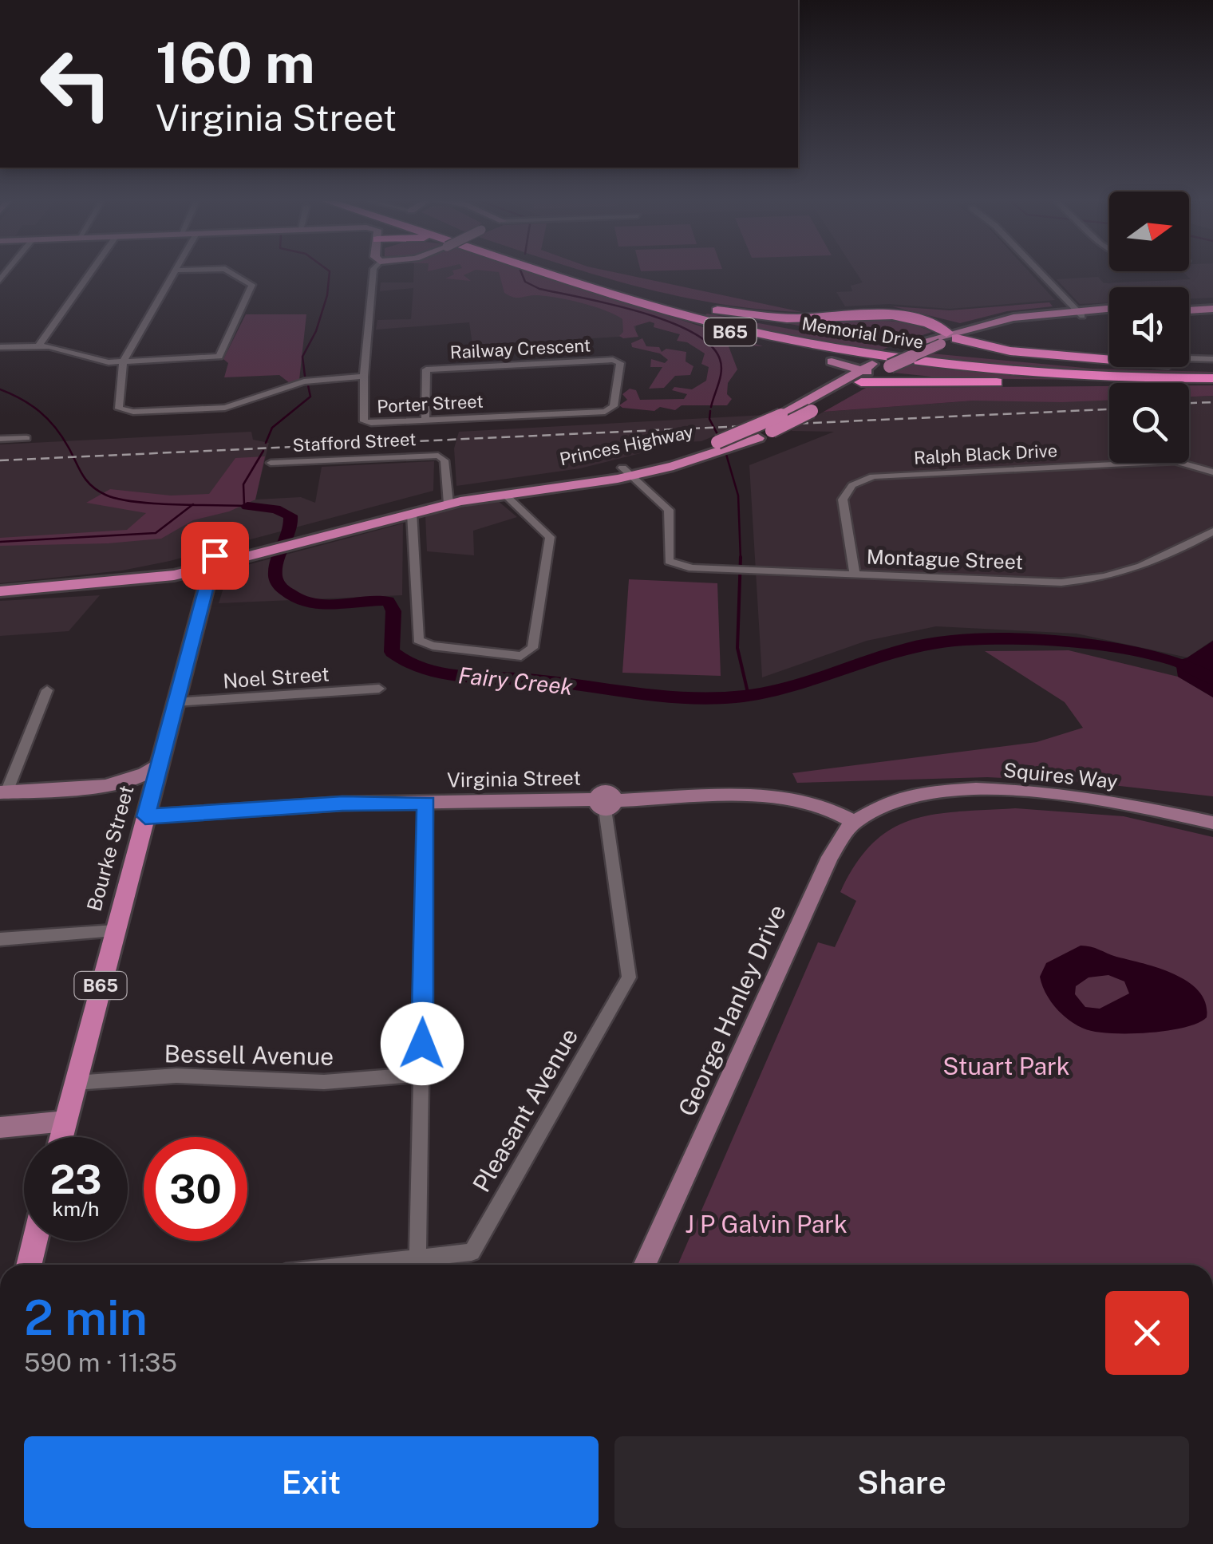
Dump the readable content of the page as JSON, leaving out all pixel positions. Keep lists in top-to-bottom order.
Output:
{
  "streets": {
    "highway": ["B65", "Memorial Drive"],
    "main road": [
      "Princes Highway",
      "Squires Way",
      "Virginia Street",
      "Bourke Street",
      "George Hanley Drive"
    ],
    "street": [
      "Railway Crescent",
      "Porter Street",
      "Stafford Street",
      "Ralph Black Drive",
      "Montague Street",
      "Noel Street",
      "Bessell Avenue",
      "Pleasant Avenue"
    ]
  },
  "crossings": [
    ["B65", "Memorial Drive"],
    ["B65", "Princes Highway"],
    ["Railway Crescent", "Porter Street"],
    ["Stafford Street", "Princes Highway"],
    ["Princes Highway", "Montague Street"],
    ["Princes Highway", "Bourke Street"],
    ["Ralph Black Drive", "Montague Street"],
    ["Noel Street", "Bourke Street"],
    ["Squires Way", "George Hanley Drive"],
    ["Virginia Street", "Bourke Street"],
    ["Virginia Street", "George Hanley Drive"],
    ["Virginia Street", "Pleasant Avenue"],
    ["Bourke Street", "Bessell Avenue"]
  ],
  "water": ["Fairy Creek"],
  "parks": ["Stuart Park", "J P Galvin Park"],
  "north": "right",
  "page": {
    "turn": ["160 m", "Virginia Street"],
    "speed": "23 km/h",
    "limit": "30",
    "heading": ["2 min", "590 m · 11:35"],
    "buttons": ["Exit", "Share"]
  }
}
